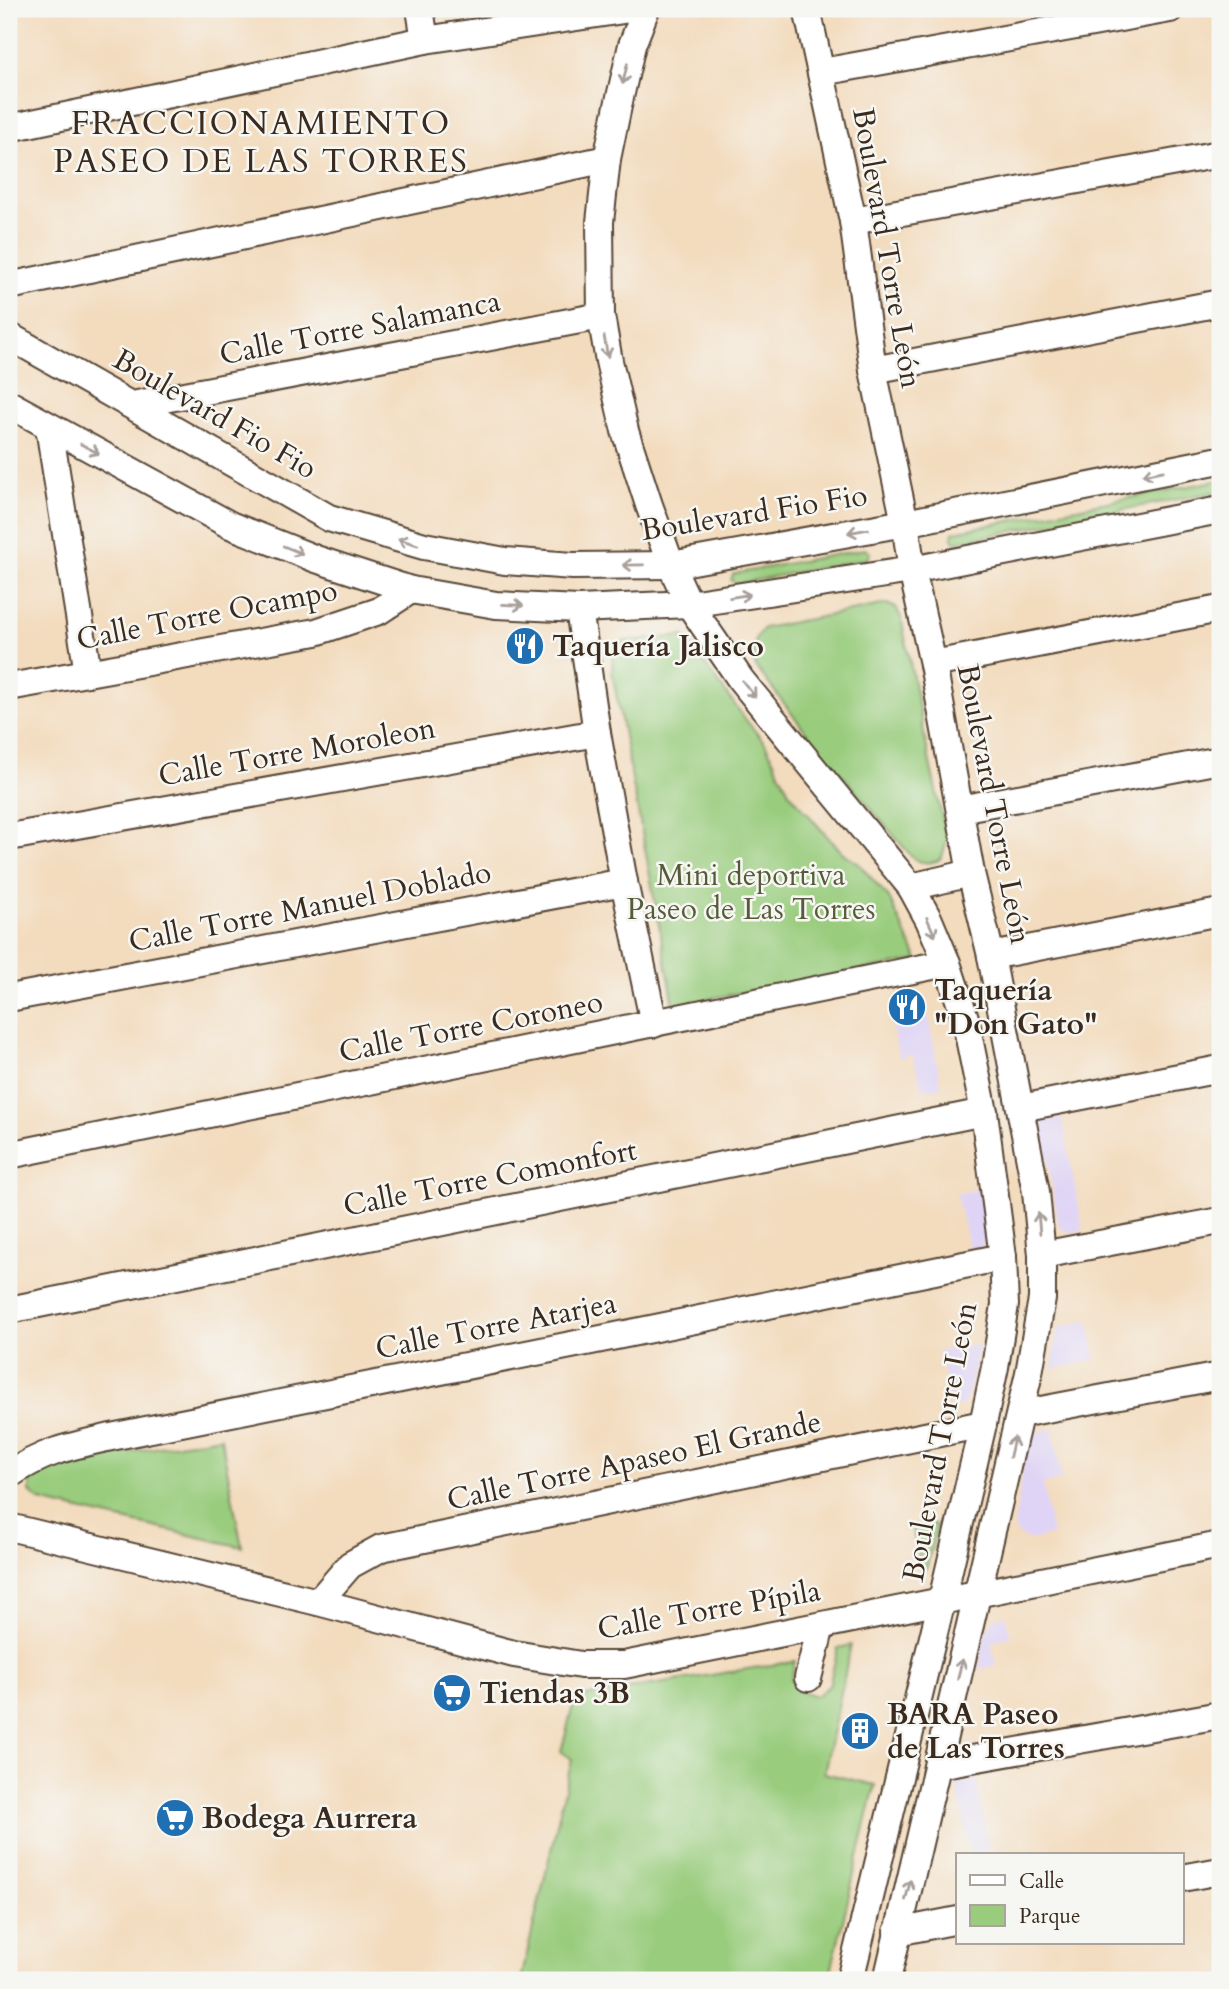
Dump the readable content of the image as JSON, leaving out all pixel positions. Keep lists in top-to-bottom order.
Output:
{
  "streets": {
    "street": [
      "Boulevard Torre León",
      "Calle Torre Salamanca",
      "Boulevard Fio Fio",
      "Calle Torre Ocampo",
      "Calle Torre Moroleon",
      "Calle Torre Manuel Doblado",
      "Calle Torre Coroneo",
      "Calle Torre Comonfort",
      "Calle Torre Atarjea",
      "Calle Torre Apaseo El Grande",
      "Calle Torre Pípila"
    ]
  },
  "crossings": [
    ["Boulevard Torre León", "Calle Torre Salamanca"],
    ["Boulevard Torre León", "Boulevard Fio Fio"],
    ["Boulevard Torre León", "Calle Torre Coroneo"],
    ["Boulevard Torre León", "Calle Torre Comonfort"],
    ["Boulevard Torre León", "Calle Torre Atarjea"],
    ["Boulevard Torre León", "Calle Torre Apaseo El Grande"],
    ["Boulevard Torre León", "Calle Torre Pípila"],
    ["Calle Torre Salamanca", "Boulevard Fio Fio"],
    ["Calle Torre Apaseo El Grande", "Calle Torre Pípila"]
  ],
  "districts": ["FRACCIONAMIENTO PASEO DE LAS TORRES"],
  "parks": ["Mini deportiva Paseo de Las Torres"],
  "places": {
    "restaurant": ["Taquería Jalisco", "Taquería \"Don Gato\""],
    "supermarket": ["Tiendas 3B", "Bodega Aurrera"],
    "building": ["BARA Paseo de Las Torres"]
  },
  "legend": ["Calle", "Parque"]
}
